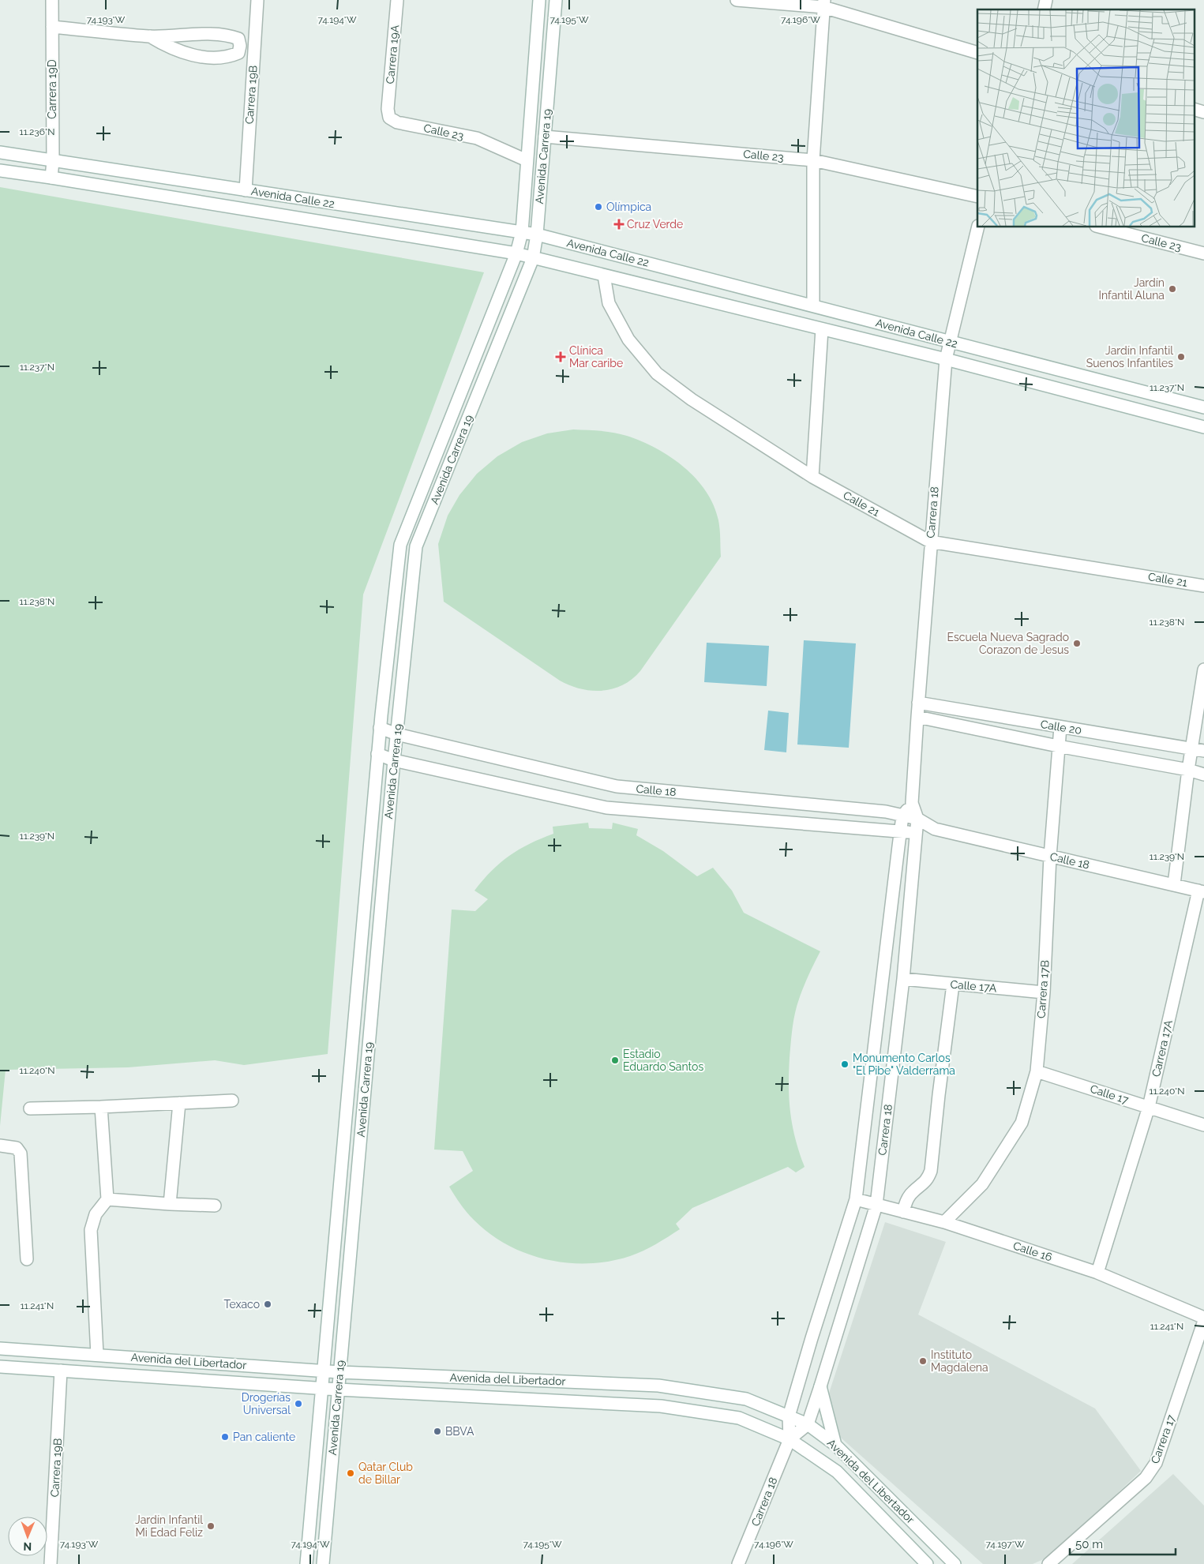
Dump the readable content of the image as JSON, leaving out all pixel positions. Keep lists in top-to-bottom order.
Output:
{
  "streets": {
    "street": [
      "Carrera 19A",
      "Carrera 19D",
      "Carrera 19B",
      "Calle 23",
      "Avenida Carrera 19",
      "Avenida Calle 22",
      "Calle 21",
      "Carrera 18",
      "Calle 20",
      "Calle 18",
      "Calle 17A",
      "Carrera 17B",
      "Carrera 17A",
      "Calle 17",
      "Calle 16",
      "Avenida del Libertador",
      "Carrera 17"
    ]
  },
  "crossings": [
    ["Carrera 19A", "Calle 23"],
    ["Carrera 19D", "Avenida Calle 22"],
    ["Carrera 19B", "Avenida Calle 22"],
    ["Carrera 19B", "Avenida del Libertador"],
    ["Calle 23", "Avenida Carrera 19"],
    ["Avenida Carrera 19", "Avenida Calle 22"],
    ["Avenida Carrera 19", "Calle 18"],
    ["Avenida Carrera 19", "Avenida del Libertador"],
    ["Avenida Calle 22", "Calle 21"],
    ["Avenida Calle 22", "Carrera 18"],
    ["Calle 21", "Carrera 18"],
    ["Carrera 18", "Calle 20"],
    ["Carrera 18", "Calle 18"],
    ["Carrera 18", "Calle 17A"],
    ["Carrera 18", "Calle 16"],
    ["Carrera 18", "Avenida del Libertador"],
    ["Calle 20", "Carrera 17B"],
    ["Calle 18", "Carrera 17B"],
    ["Calle 18", "Carrera 17A"],
    ["Calle 17A", "Carrera 17B"],
    ["Carrera 17B", "Calle 17"],
    ["Carrera 17B", "Calle 16"],
    ["Carrera 17A", "Calle 17"],
    ["Carrera 17A", "Calle 16"]
  ],
  "places": {
    "other": [
      "Olímpica",
      "Jardín Infantil Aluna",
      "Jardín Infantil Suenos Infantiles",
      "Escuela Nueva Sagrado Corazon de Jesus",
      "Estadio Eduardo Santos",
      "Monumento Carlos \"El Pibe\" Valderrama",
      "Texaco",
      "Instituto Magdalena",
      "Drogerías Universal",
      "BBVA",
      "Pan caliente",
      "Qatar Club de Billar",
      "Jardín Infantil Mi Edad Feliz"
    ],
    "health": ["Cruz Verde", "Clínica Mar caribe"]
  },
  "scale_bar": "50 m",
  "north": "bottom",
  "coordinates": [
    "74.193°W",
    "74.194°W",
    "74.195°W",
    "74.196°W",
    "11.236°N",
    "11.237°N",
    "11.238°N",
    "11.239°N",
    "11.240°N",
    "11.241°N",
    "74.197°W"
  ]
}
